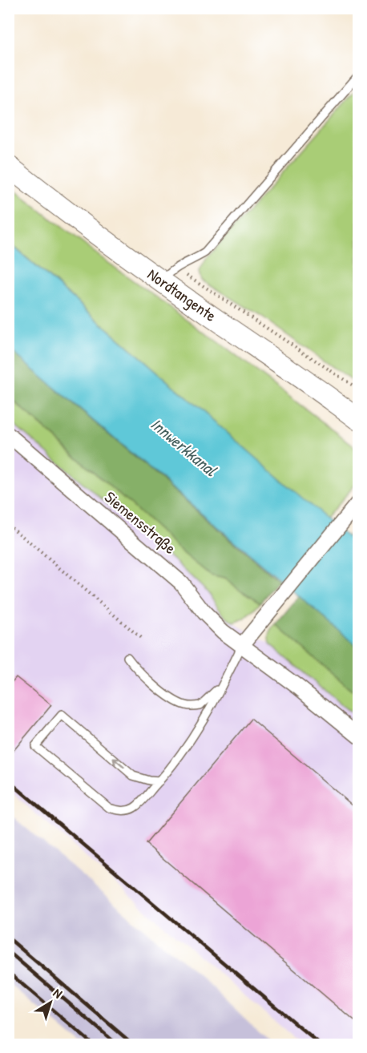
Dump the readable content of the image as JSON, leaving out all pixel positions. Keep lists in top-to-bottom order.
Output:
{
  "streets": {
    "main road": ["Nordtangente"],
    "street": ["Siemensstraße"]
  },
  "water": ["Innwerkkanal"],
  "north": "top right"
}
